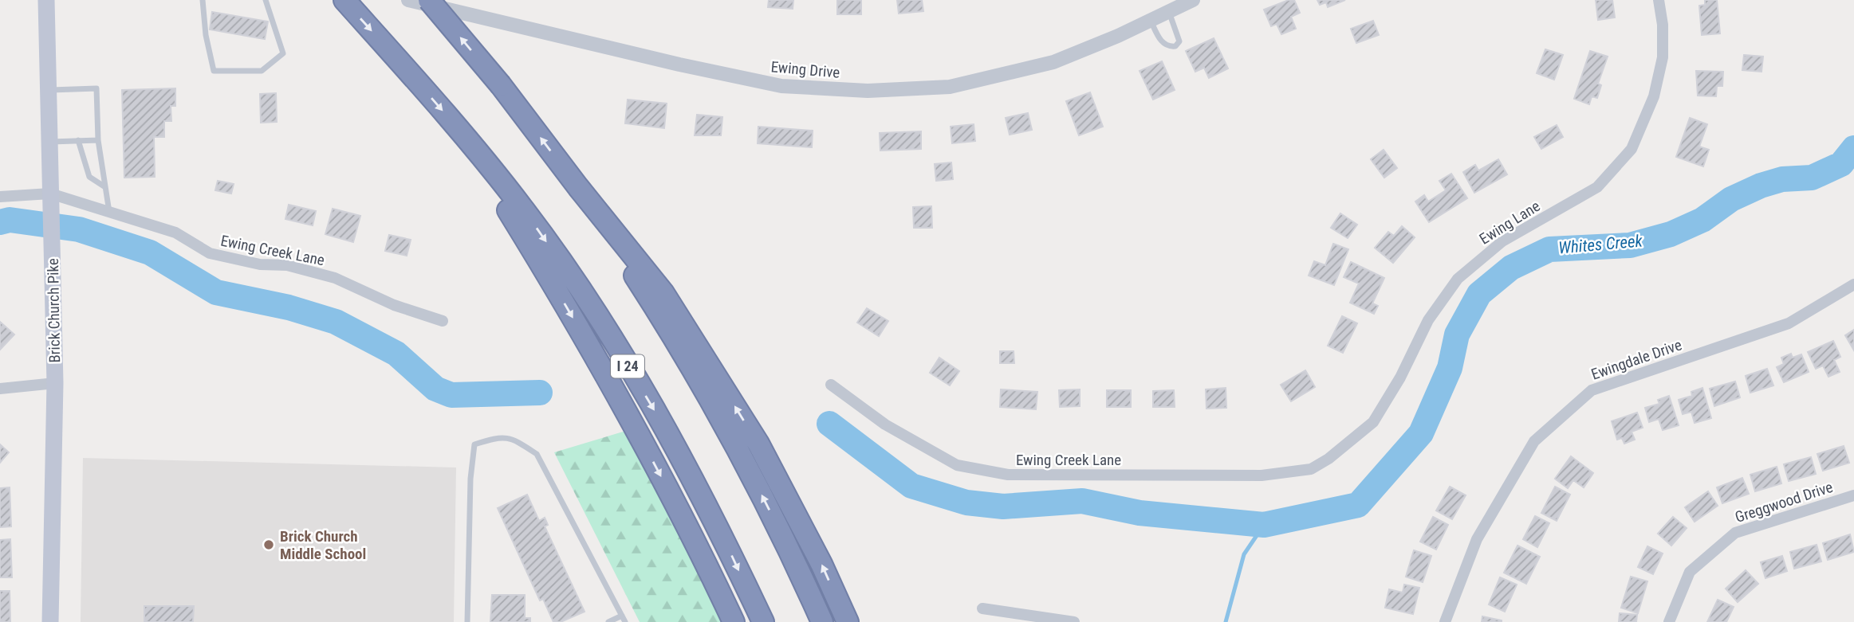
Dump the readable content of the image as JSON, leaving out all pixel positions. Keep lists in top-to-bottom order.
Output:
{
  "streets": {
    "highway": ["I 24"],
    "main road": ["Brick Church Pike"],
    "street": [
      "Ewing Drive",
      "Ewing Lane",
      "Ewing Creek Lane",
      "Ewingdale Drive",
      "Greggwood Drive"
    ]
  },
  "crossings": [
    ["Ewing Lane", "Ewing Creek Lane"],
    ["Ewing Creek Lane", "Brick Church Pike"]
  ],
  "water": ["Whites Creek"],
  "places": ["Brick Church Middle School"]
}
